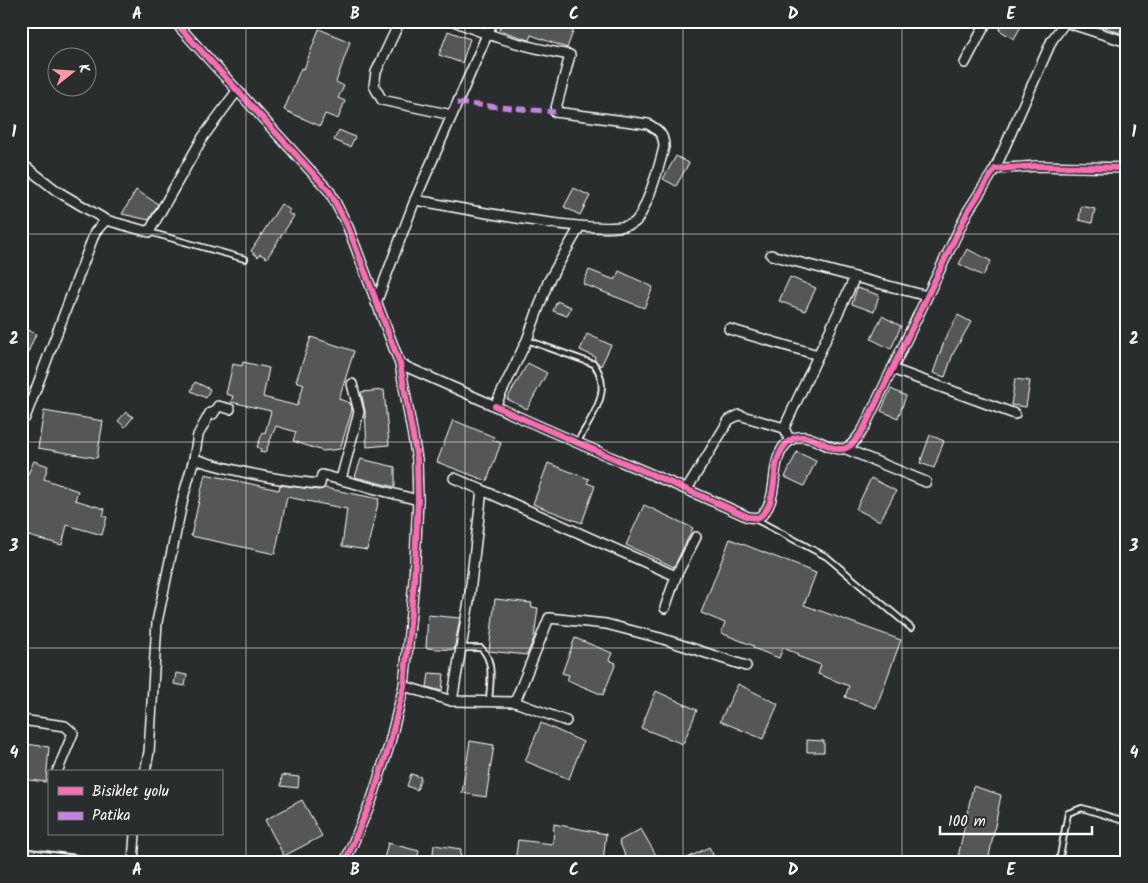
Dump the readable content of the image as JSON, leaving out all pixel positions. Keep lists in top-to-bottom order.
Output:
{
  "legend": ["Bisiklet yolu", "Patika"],
  "scale_bar": "100 m",
  "north": "right",
  "grid": {
    "columns": [
      "A",
      "B",
      "C",
      "D",
      "E"
    ],
    "rows": [
      "1",
      "2",
      "3",
      "4"
    ]
  }
}
